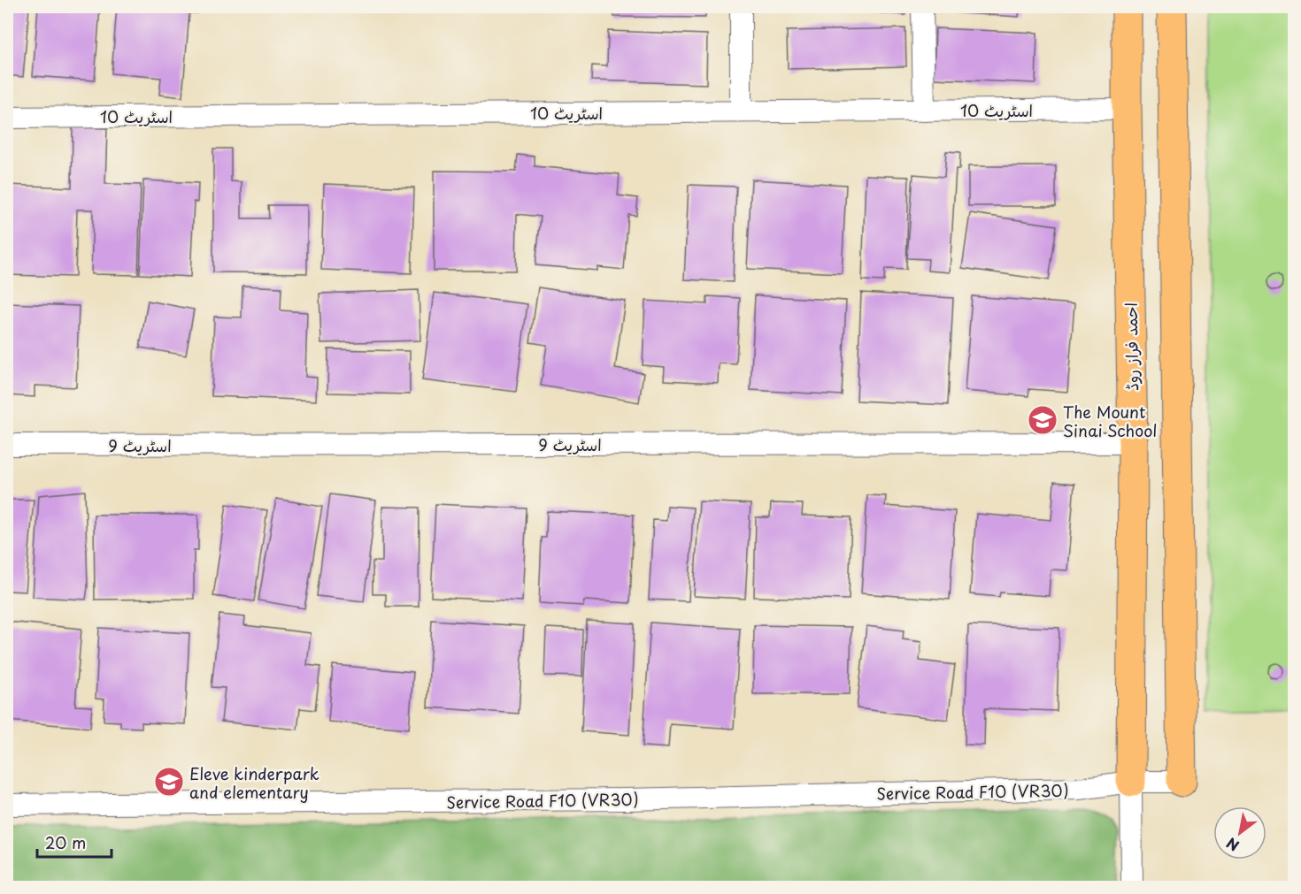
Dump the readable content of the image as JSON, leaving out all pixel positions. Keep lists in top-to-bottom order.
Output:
{
  "streets": {
    "main road": ["احمد فراز روڈ"],
    "street": ["اسٹریٹ 10", "اسٹریٹ 9", "Service Road F10 (VR30)"]
  },
  "crossings": [
    ["اسٹریٹ 10", "احمد فراز روڈ"],
    ["احمد فراز روڈ", "اسٹریٹ 9"],
    ["احمد فراز روڈ", "Service Road F10 (VR30)"]
  ],
  "places": {
    "school or university": ["The Mount Sinai School", "Eleve kinderpark and elementary"]
  },
  "scale_bar": "20 m",
  "north": "bottom left"
}
